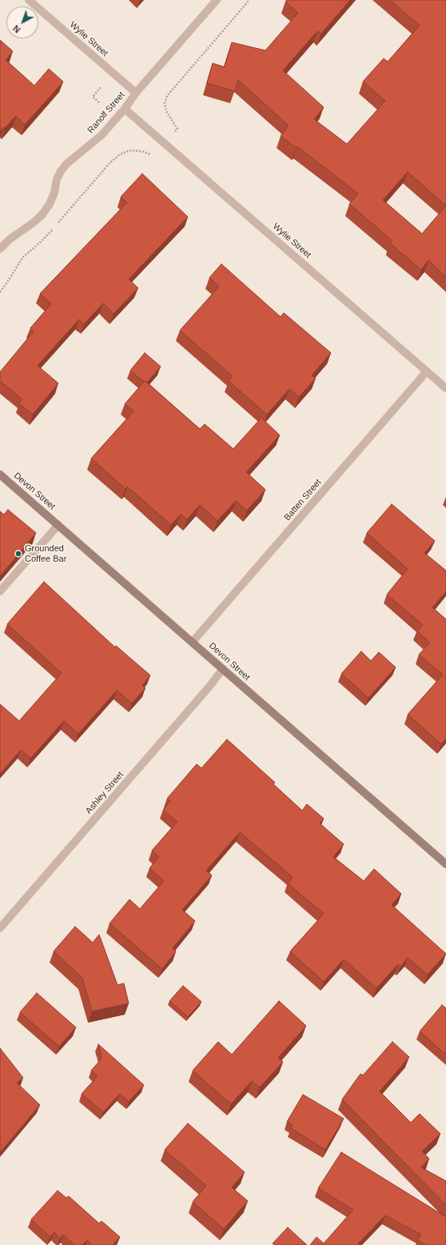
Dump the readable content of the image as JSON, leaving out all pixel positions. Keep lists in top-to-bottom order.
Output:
{
  "streets": {
    "main road": ["Devon Street"],
    "street": [
      "Wylie Street",
      "Ranolf Street",
      "Batten Street",
      "Ashley Street"
    ]
  },
  "crossings": [
    ["Wylie Street", "Ranolf Street"],
    ["Wylie Street", "Batten Street"],
    ["Devon Street", "Batten Street"],
    ["Devon Street", "Ashley Street"]
  ],
  "places": ["Grounded Coffee Bar"],
  "north": "bottom left"
}
